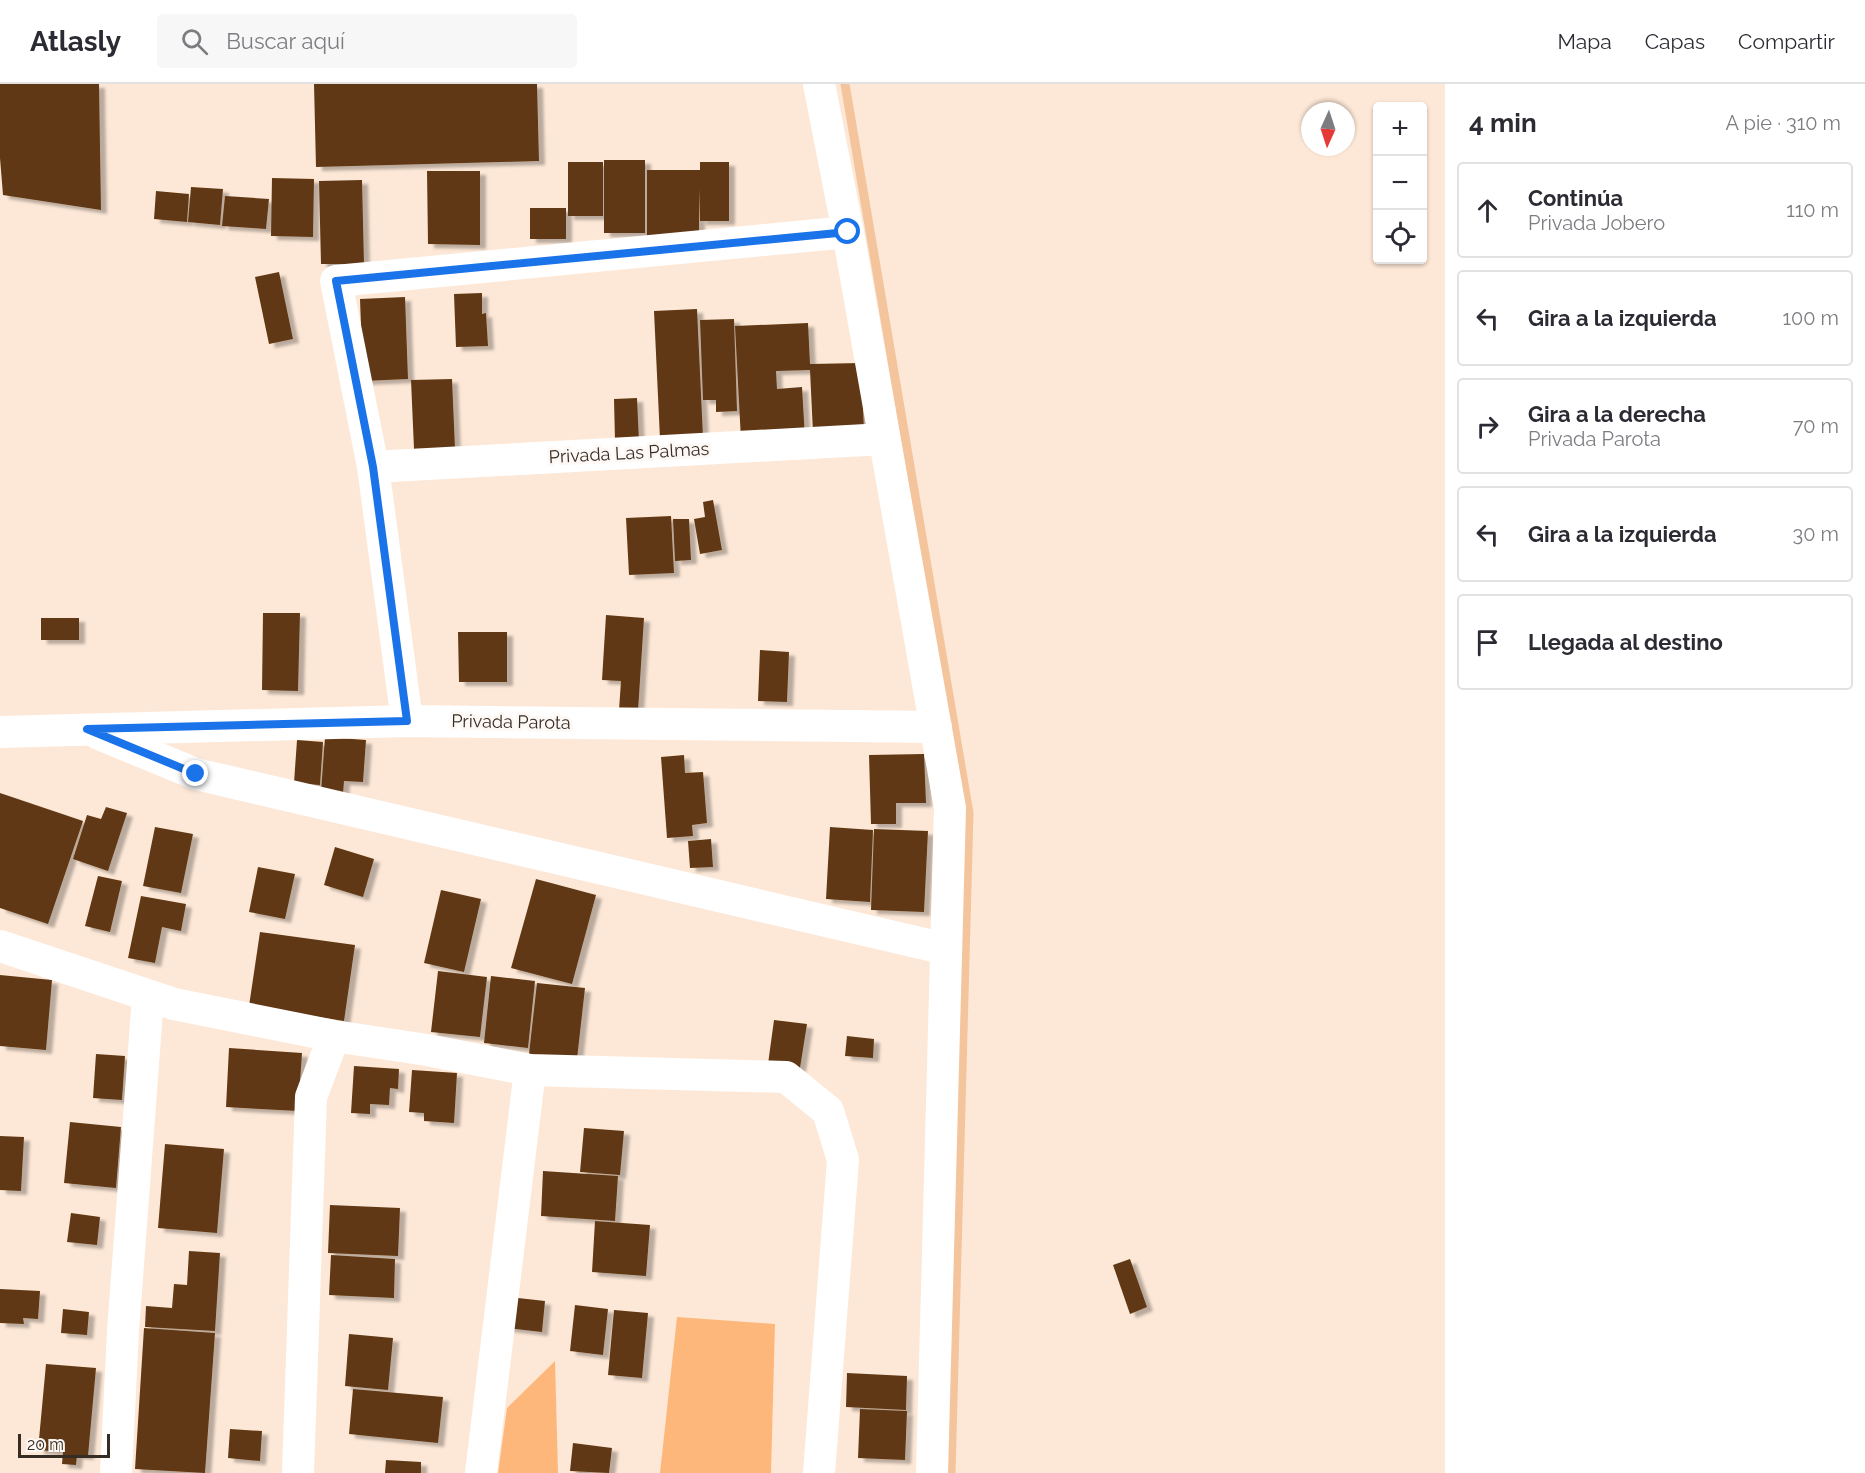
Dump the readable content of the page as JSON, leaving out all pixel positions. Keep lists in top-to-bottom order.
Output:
{
  "streets": {
    "street": ["Privada Las Palmas", "Privada Parota"]
  },
  "scale_bar": "20 m",
  "north": "bottom",
  "page": {
    "header": "Atlasly",
    "search": "Buscar aquí",
    "nav": ["Mapa", "Capas", "Compartir"],
    "heading": ["4 min", "A pie · 310 m"],
    "map_buttons": ["+", "−"],
    "list": [
      ["Continúa", "Privada Jobero", "110 m"],
      ["Gira a la izquierda", "100 m"],
      ["Gira a la derecha", "Privada Parota", "70 m"],
      ["Gira a la izquierda", "30 m"],
      "Llegada al destino"
    ],
    "scale": "20 m"
  }
}
